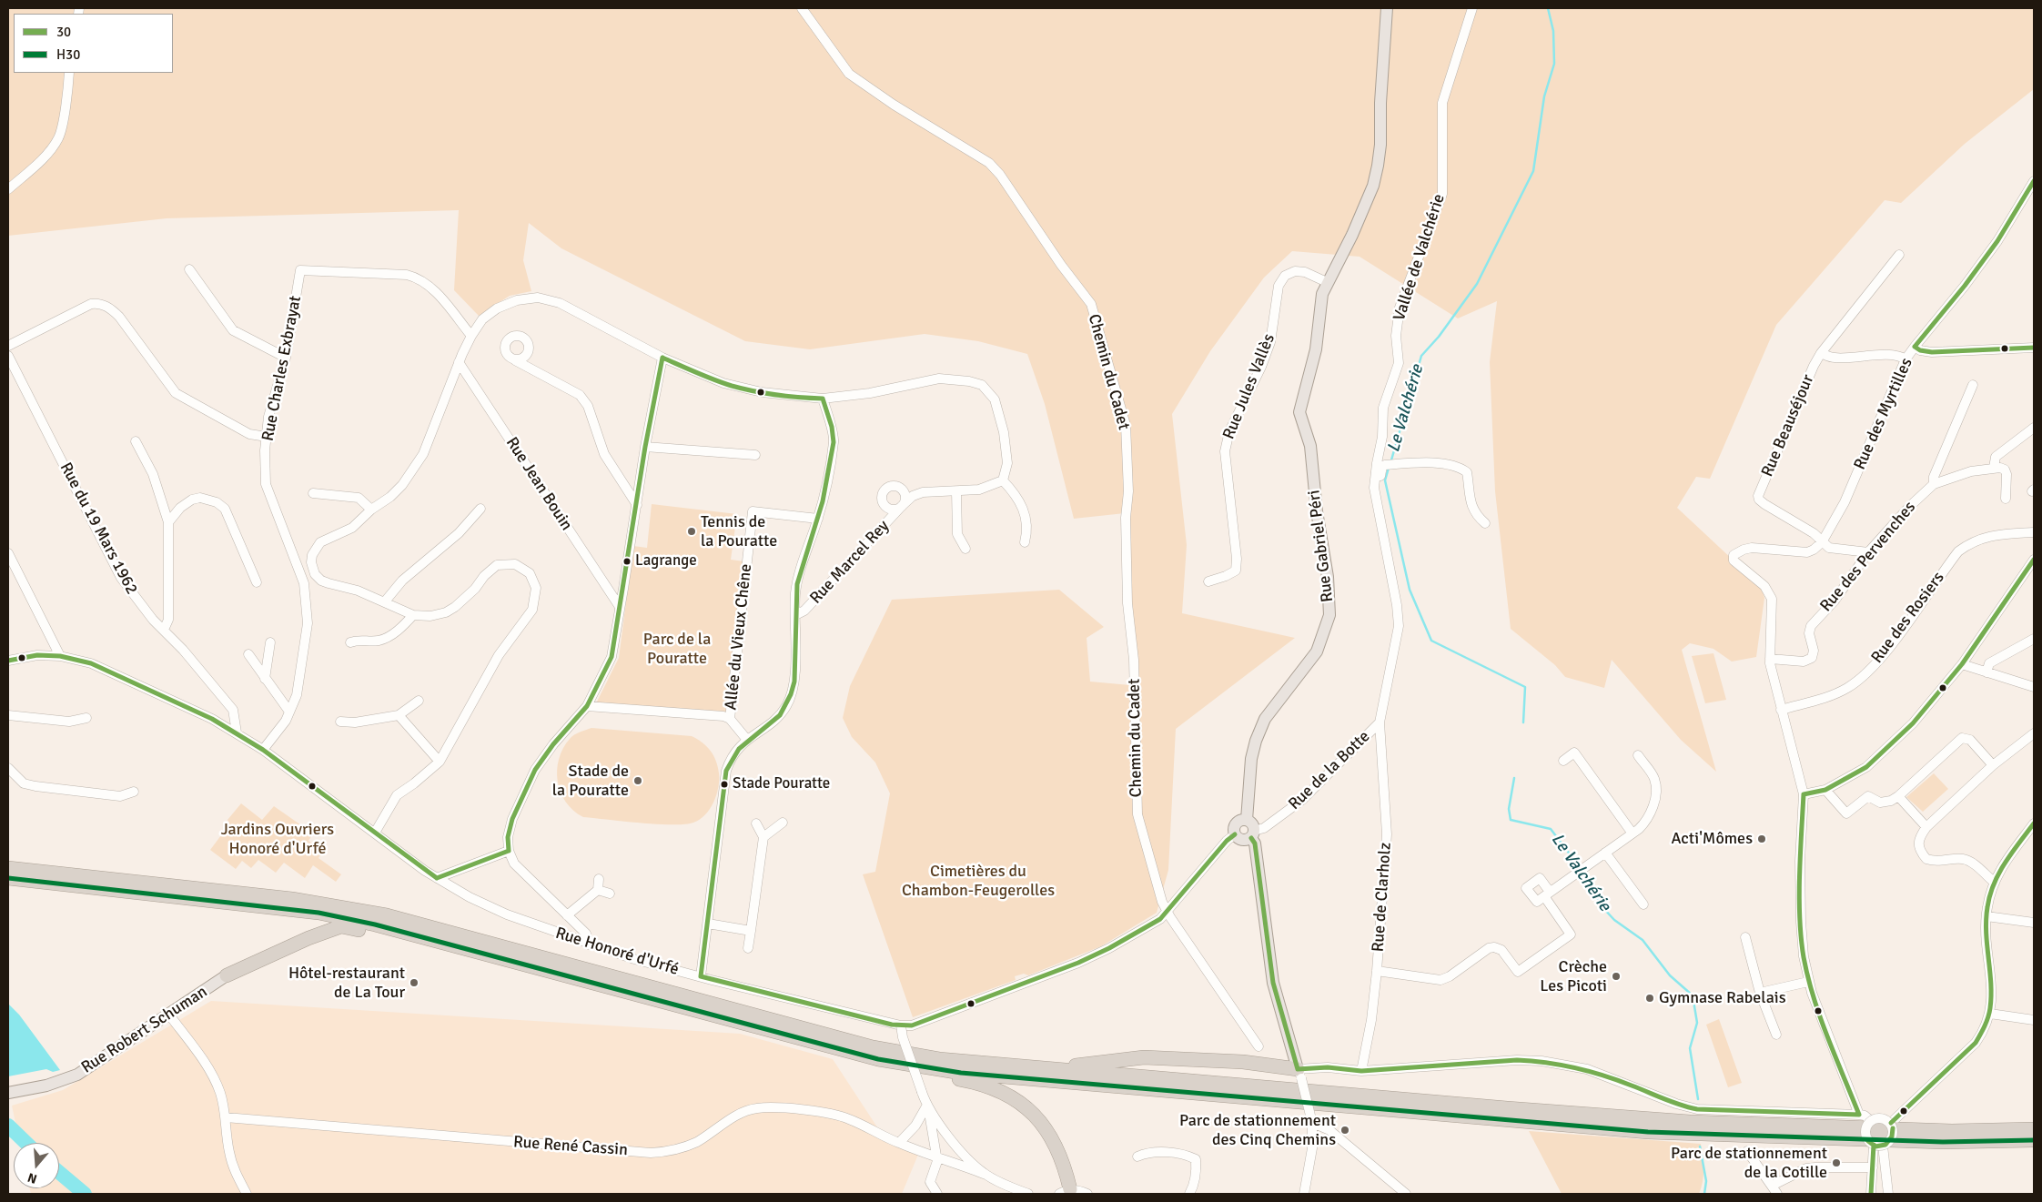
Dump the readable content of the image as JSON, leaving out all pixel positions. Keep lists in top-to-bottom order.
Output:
{
  "streets": {
    "main road": ["Rue Gabriel Péri", "Rue Robert Schuman"],
    "street": [
      "Vallée de Valchérie",
      "Rue Charles Exbrayat",
      "Chemin du Cadet",
      "Rue Jules Vallès",
      "Rue des Myrtilles",
      "Rue Beauséjour",
      "Rue Jean Bouin",
      "Rue du 19 Mars 1962",
      "Rue des Pervenches",
      "Rue Marcel Rey",
      "Rue des Rosiers",
      "Allée du Vieux Chêne",
      "Rue de la Botte",
      "Rue de Clarholz",
      "Rue Honoré d'Urfé",
      "Rue René Cassin"
    ]
  },
  "crossings": [
    ["Vallée de Valchérie", "Rue de la Botte"],
    ["Vallée de Valchérie", "Rue de Clarholz"],
    ["Rue Charles Exbrayat", "Rue Honoré d'Urfé"],
    ["Chemin du Cadet", "Rue Honoré d'Urfé"],
    ["Rue Jules Vallès", "Rue Gabriel Péri"],
    ["Rue des Myrtilles", "Rue Beauséjour"],
    ["Rue Beauséjour", "Rue des Pervenches"],
    ["Rue du 19 Mars 1962", "Rue Honoré d'Urfé"],
    ["Rue Gabriel Péri", "Rue de la Botte"],
    ["Rue Gabriel Péri", "Rue Honoré d'Urfé"],
    ["Rue de la Botte", "Rue de Clarholz"],
    ["Rue de la Botte", "Rue Honoré d'Urfé"]
  ],
  "water": ["Le Valchérie"],
  "parks": ["Parc de la Pouratte", "Jardins Ouvriers Honoré d'Urfé", "Cimetières du Chambon-Feugerolles"],
  "places": [
    "Tennis de la Pouratte",
    "Lagrange",
    "Stade de la Pouratte",
    "Stade Pouratte",
    "Acti'Mômes",
    "Crèche Les Picoti",
    "Hôtel-restaurant de La Tour",
    "Gymnase Rabelais",
    "Parc de stationnement des Cinq Chemins",
    "Parc de stationnement de la Cotille"
  ],
  "lines": ["transit line 30", "transit line H30"],
  "legend": ["30", "H30"],
  "north": "bottom"
}
